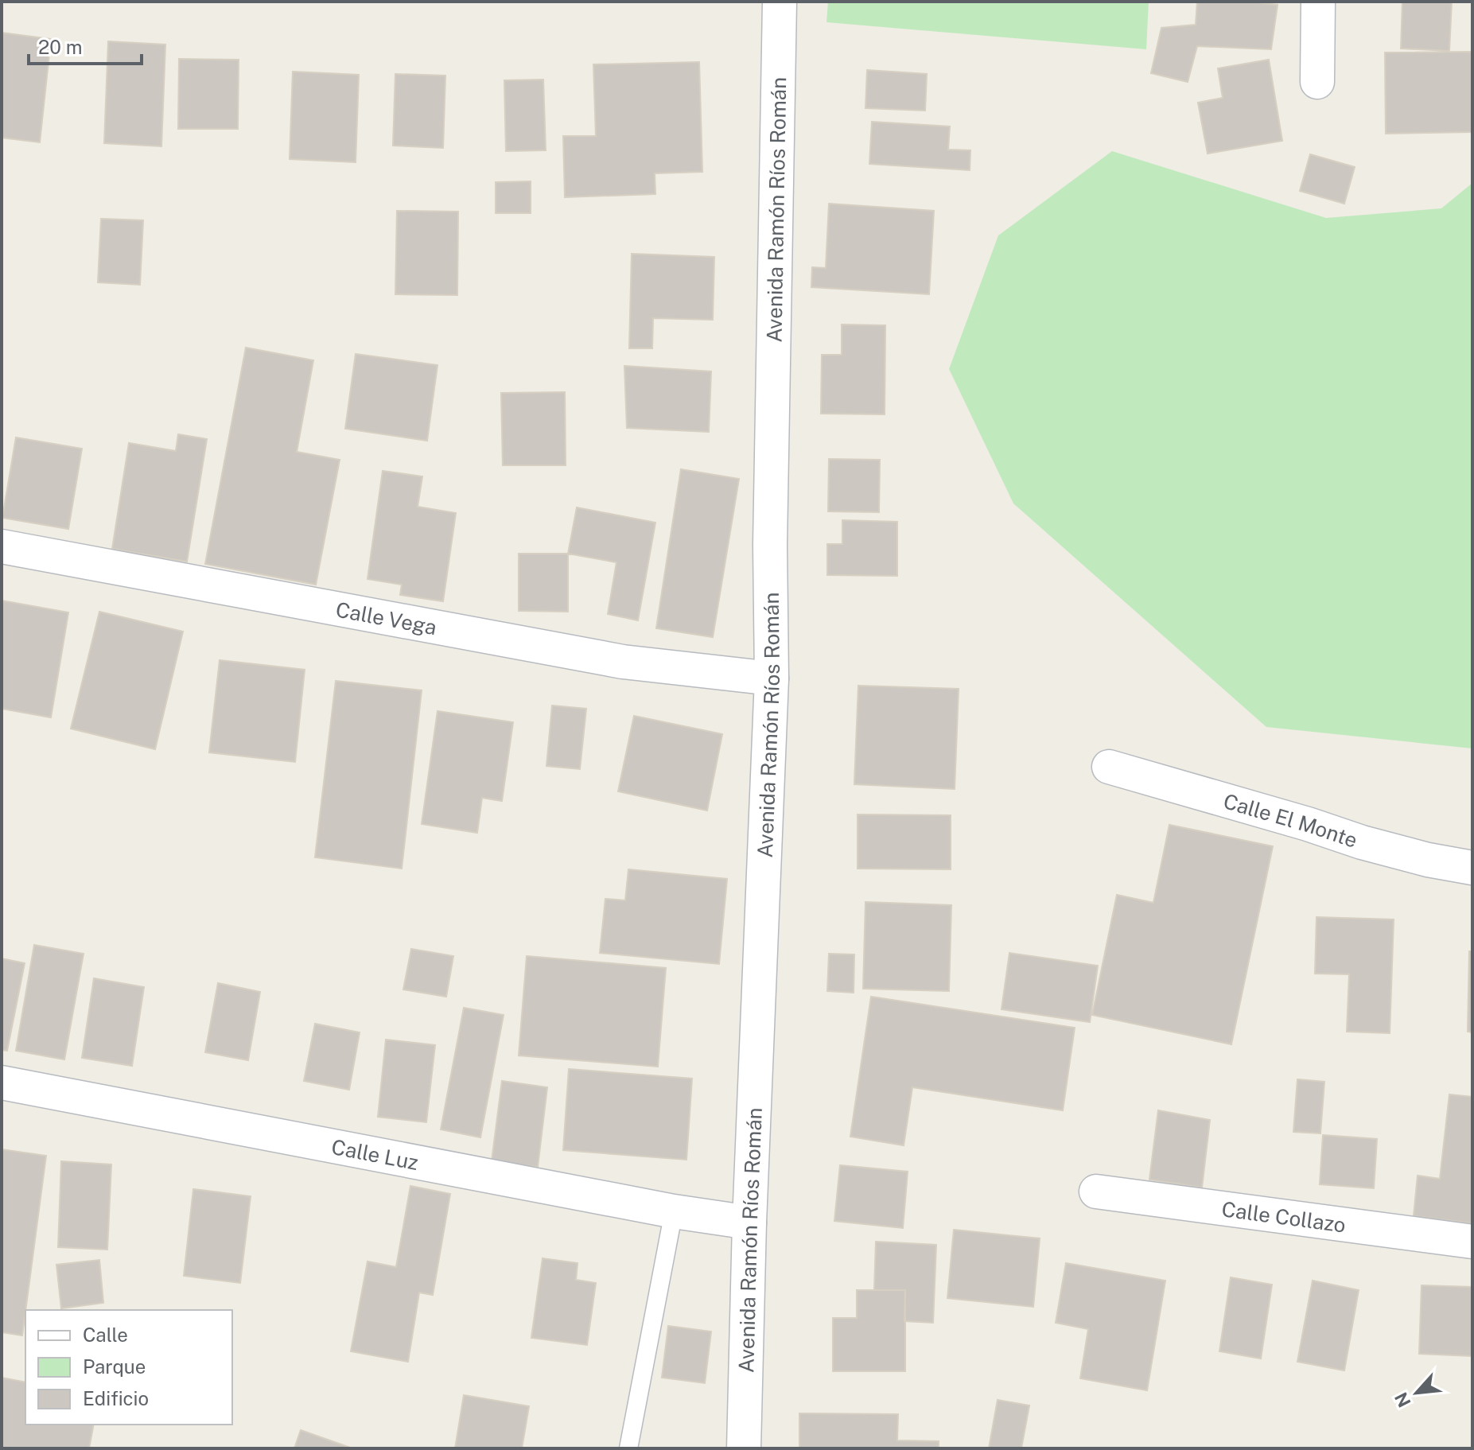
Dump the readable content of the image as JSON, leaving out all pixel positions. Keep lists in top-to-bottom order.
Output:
{
  "streets": {
    "street": [
      "Avenida Ramón Ríos Román",
      "Calle Vega",
      "Calle El Monte",
      "Calle Luz",
      "Calle Collazo"
    ]
  },
  "crossings": [
    ["Avenida Ramón Ríos Román", "Calle Vega"],
    ["Avenida Ramón Ríos Román", "Calle Luz"]
  ],
  "legend": ["Calle", "Parque", "Edificio"],
  "scale_bar": "20 m",
  "north": "bottom left"
}
